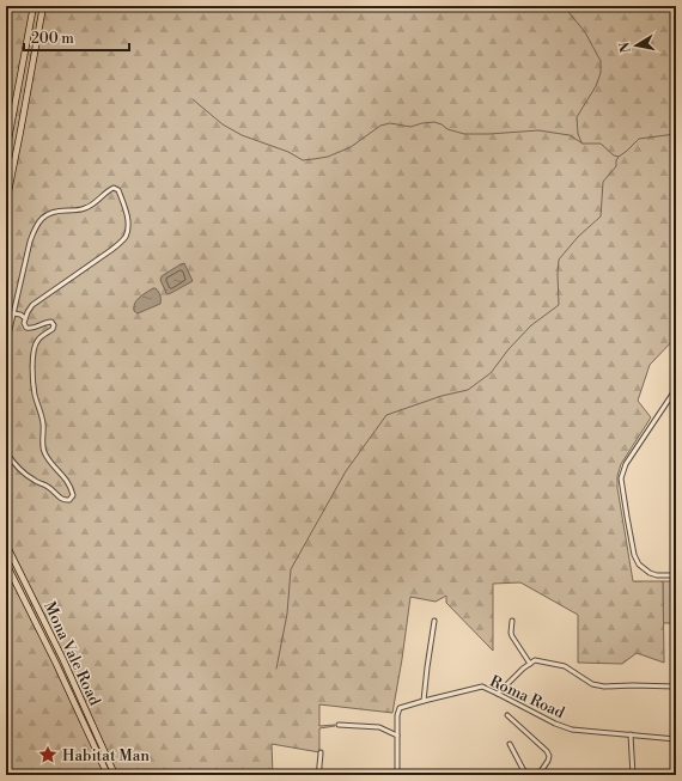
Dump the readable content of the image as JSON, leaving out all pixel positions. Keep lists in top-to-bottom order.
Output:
{
  "streets": {
    "highway": ["Mona Vale Road"],
    "street": ["Roma Road"]
  },
  "places": {
    "place": ["Habitat Man"]
  },
  "scale_bar": "200 m",
  "north": "left"
}
